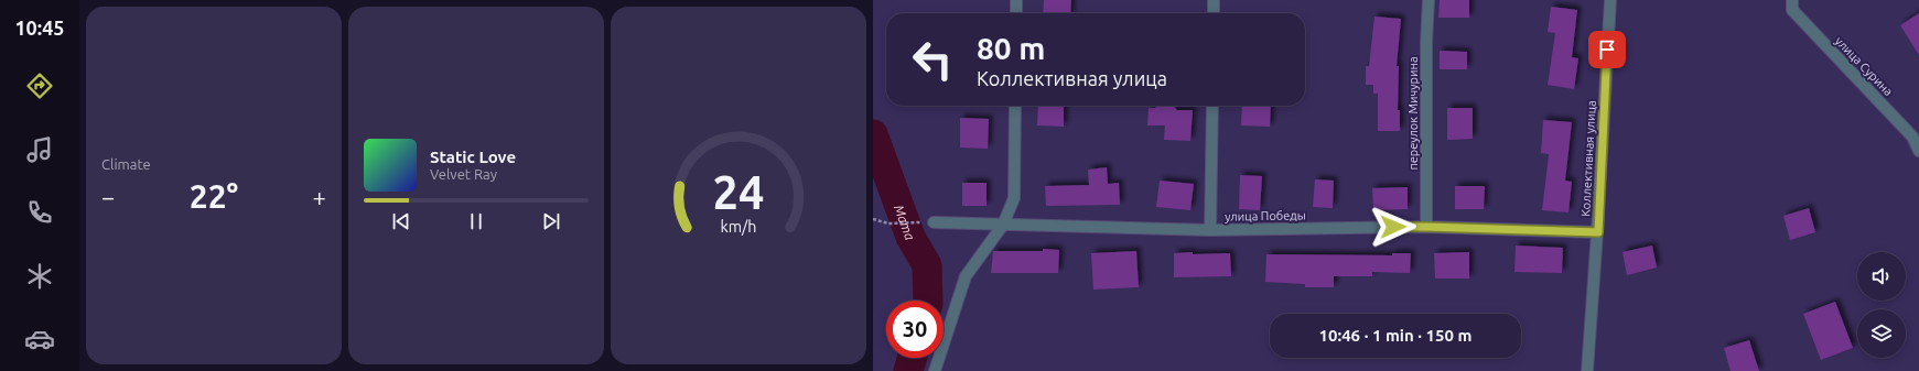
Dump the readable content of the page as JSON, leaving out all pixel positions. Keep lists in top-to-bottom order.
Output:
{
  "streets": {
    "street": [
      "улица Сурина",
      "переулок Мичурина",
      "Коллективная улица",
      "улица Победы"
    ]
  },
  "crossings": [
    ["переулок Мичурина", "улица Победы"],
    ["Коллективная улица", "улица Победы"]
  ],
  "water": ["Мата"],
  "page": {
    "tabs": "10:45",
    "tile": "Climate",
    "turn": ["80 m", "Коллективная улица"],
    "song": ["Static Love", "Velvet Ray"],
    "heat": ["−", "22°", "+"],
    "limit": "30",
    "trip": "10:46 · 1 min · 150 m",
    "gauge": ["24", "km/h"]
  }
}
